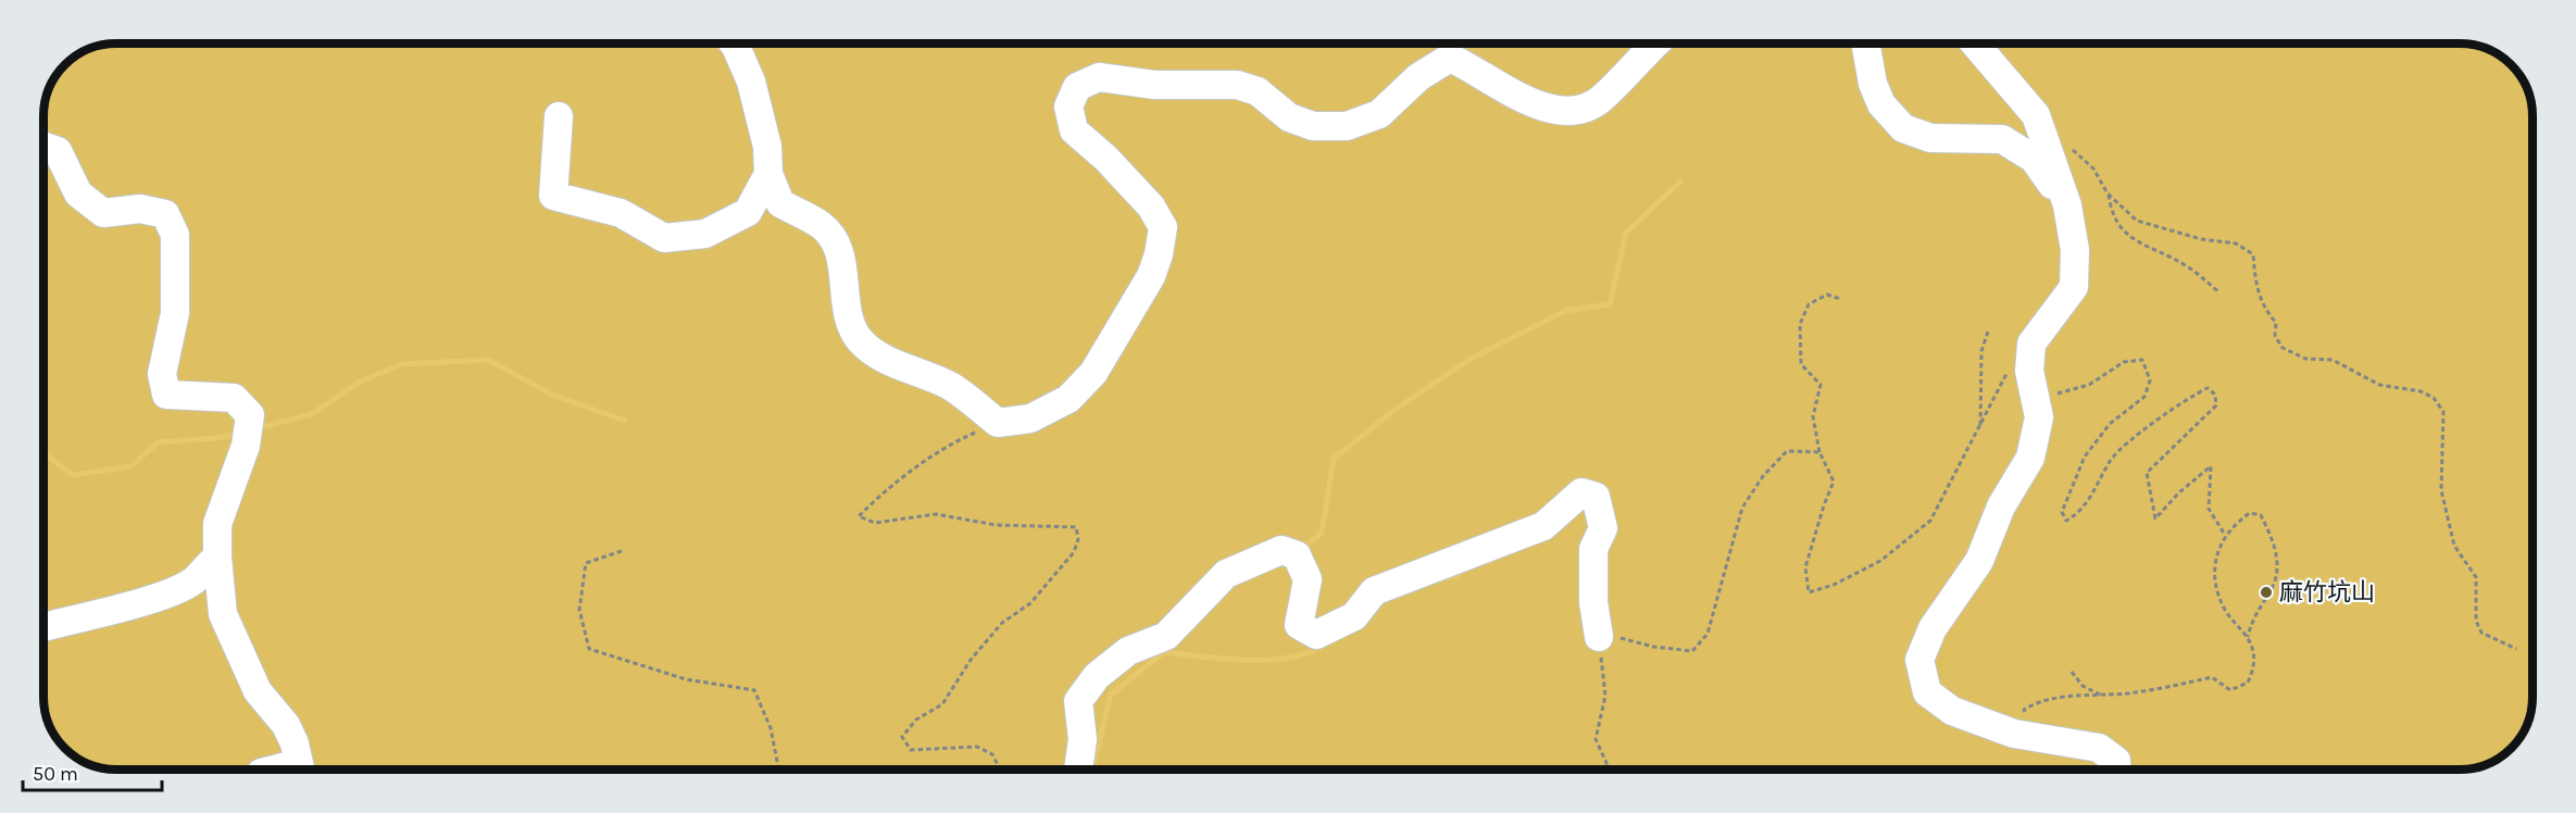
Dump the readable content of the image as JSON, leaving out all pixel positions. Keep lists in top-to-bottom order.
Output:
{
  "places": ["麻竹坑山"],
  "scale_bar": "50 m"
}
